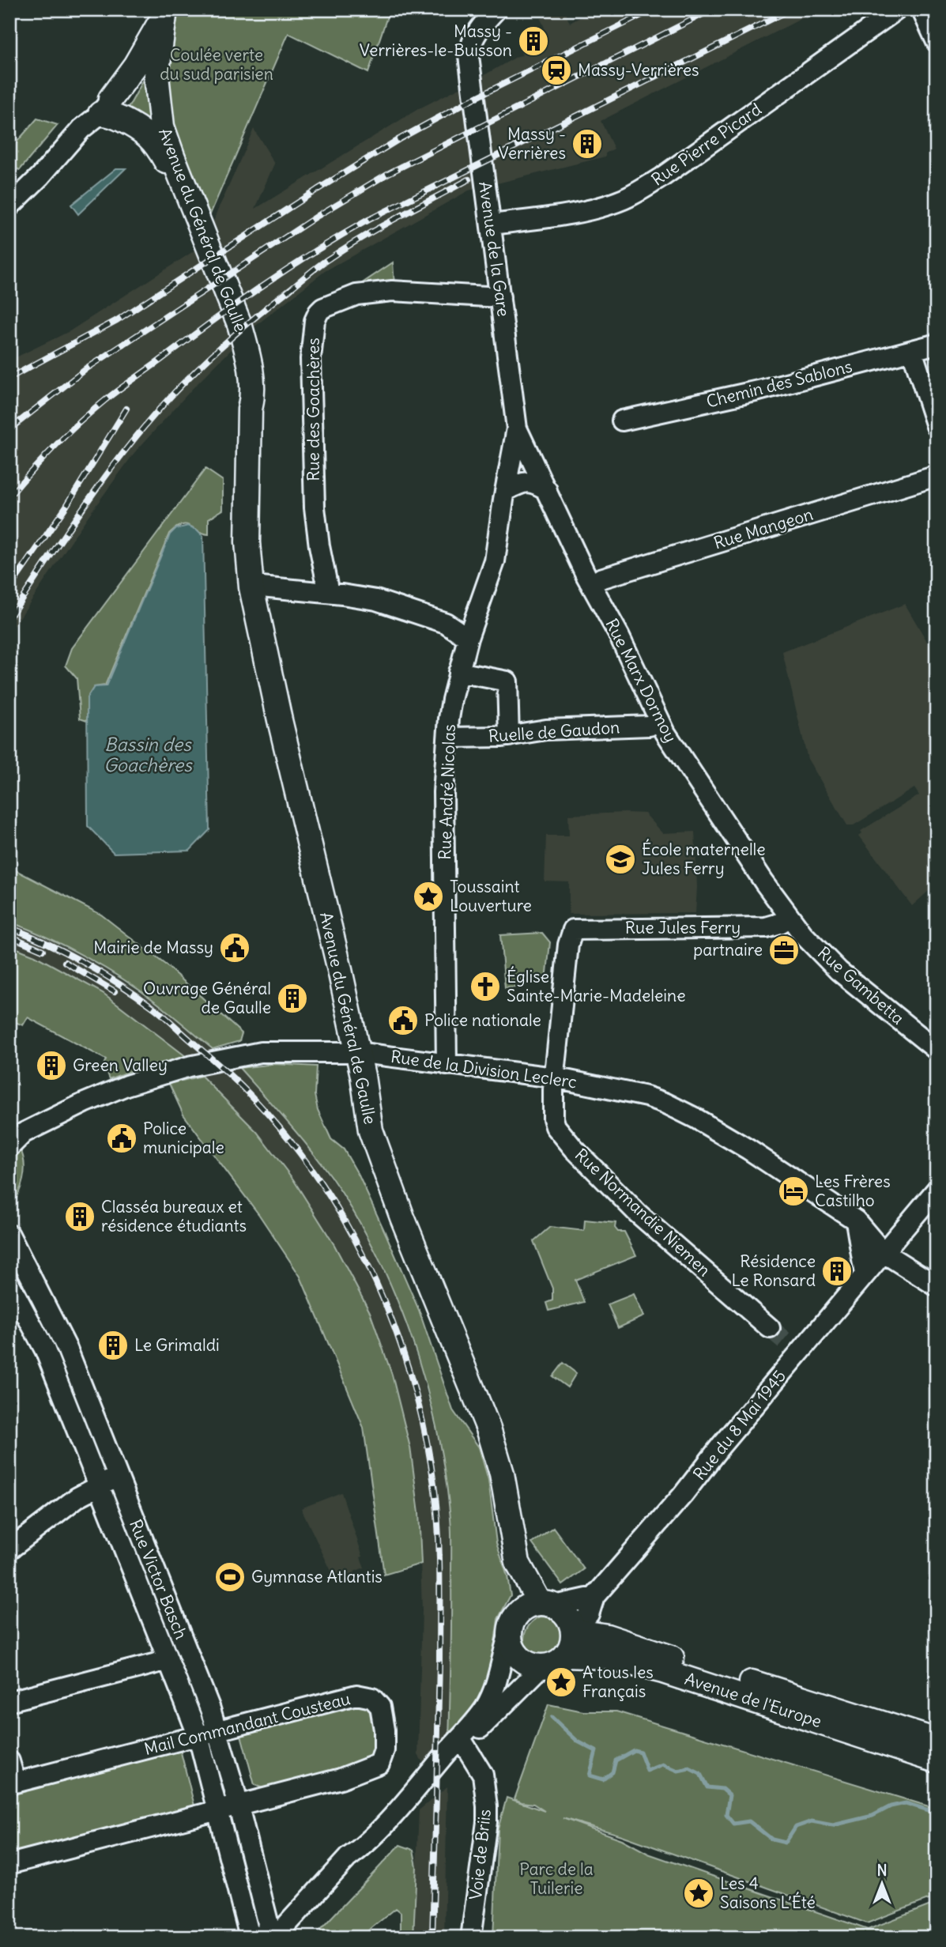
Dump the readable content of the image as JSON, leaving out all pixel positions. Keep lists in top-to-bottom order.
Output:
{
  "streets": {
    "main road": ["Avenue du Général de Gaulle", "Avenue de l'Europe"],
    "street": [
      "Rue Pierre Picard",
      "Avenue de la Gare",
      "Chemin des Sablons",
      "Rue des Goachères",
      "Rue Mangeon",
      "Rue Marx Dormoy",
      "Ruelle de Gaudon",
      "Rue André Nicolas",
      "Rue Jules Ferry",
      "Rue Gambetta",
      "Rue de la Division Leclerc",
      "Rue Normandie Niemen",
      "Rue du 8 Mai 1945",
      "Rue Victor Basch",
      "Mail Commandant Cousteau",
      "Voie de Briis"
    ]
  },
  "crossings": [
    ["Rue Pierre Picard", "Avenue de la Gare"],
    ["Avenue du Général de Gaulle", "Rue de la Division Leclerc"],
    ["Avenue du Général de Gaulle", "Rue du 8 Mai 1945"],
    ["Avenue du Général de Gaulle", "Avenue de l'Europe"],
    ["Avenue de la Gare", "Rue des Goachères"],
    ["Avenue de la Gare", "Rue Marx Dormoy"],
    ["Avenue de la Gare", "Rue André Nicolas"],
    ["Rue Mangeon", "Rue Marx Dormoy"],
    ["Rue Marx Dormoy", "Ruelle de Gaudon"],
    ["Rue Marx Dormoy", "Rue André Nicolas"],
    ["Rue Marx Dormoy", "Rue Jules Ferry"],
    ["Rue Marx Dormoy", "Rue Gambetta"],
    ["Ruelle de Gaudon", "Rue André Nicolas"],
    ["Rue André Nicolas", "Rue de la Division Leclerc"],
    ["Rue Jules Ferry", "Rue Gambetta"],
    ["Rue Jules Ferry", "Rue Normandie Niemen"],
    ["Rue de la Division Leclerc", "Rue Normandie Niemen"],
    ["Rue de la Division Leclerc", "Rue du 8 Mai 1945"],
    ["Rue du 8 Mai 1945", "Avenue de l'Europe"],
    ["Rue Victor Basch", "Mail Commandant Cousteau"]
  ],
  "water": ["Bassin des Goachères"],
  "parks": ["Coulée verte du sud parisien", "Parc de la Tuilerie"],
  "places": {
    "building": [
      "Massy - Verrières-le-Buisson",
      "Massy - Verrières",
      "Ouvrage Général de Gaulle",
      "Green Valley",
      "Classéa bureaux et résidence étudiants",
      "Résidence Le Ronsard",
      "Le Grimaldi"
    ],
    "station": ["Massy-Verrières"],
    "school or university": ["École maternelle Jules Ferry"],
    "place": ["Toussaint Louverture", "A tous les Français", "Les 4 Saisons L’Été"],
    "public building": ["Mairie de Massy", "Police nationale", "Police municipale"],
    "office": ["partnaire"],
    "church": ["Église Sainte-Marie-Madeleine"],
    "hotel": ["Les Frères Castilho"],
    "sports": ["Gymnase Atlantis"]
  },
  "north": "top"
}
